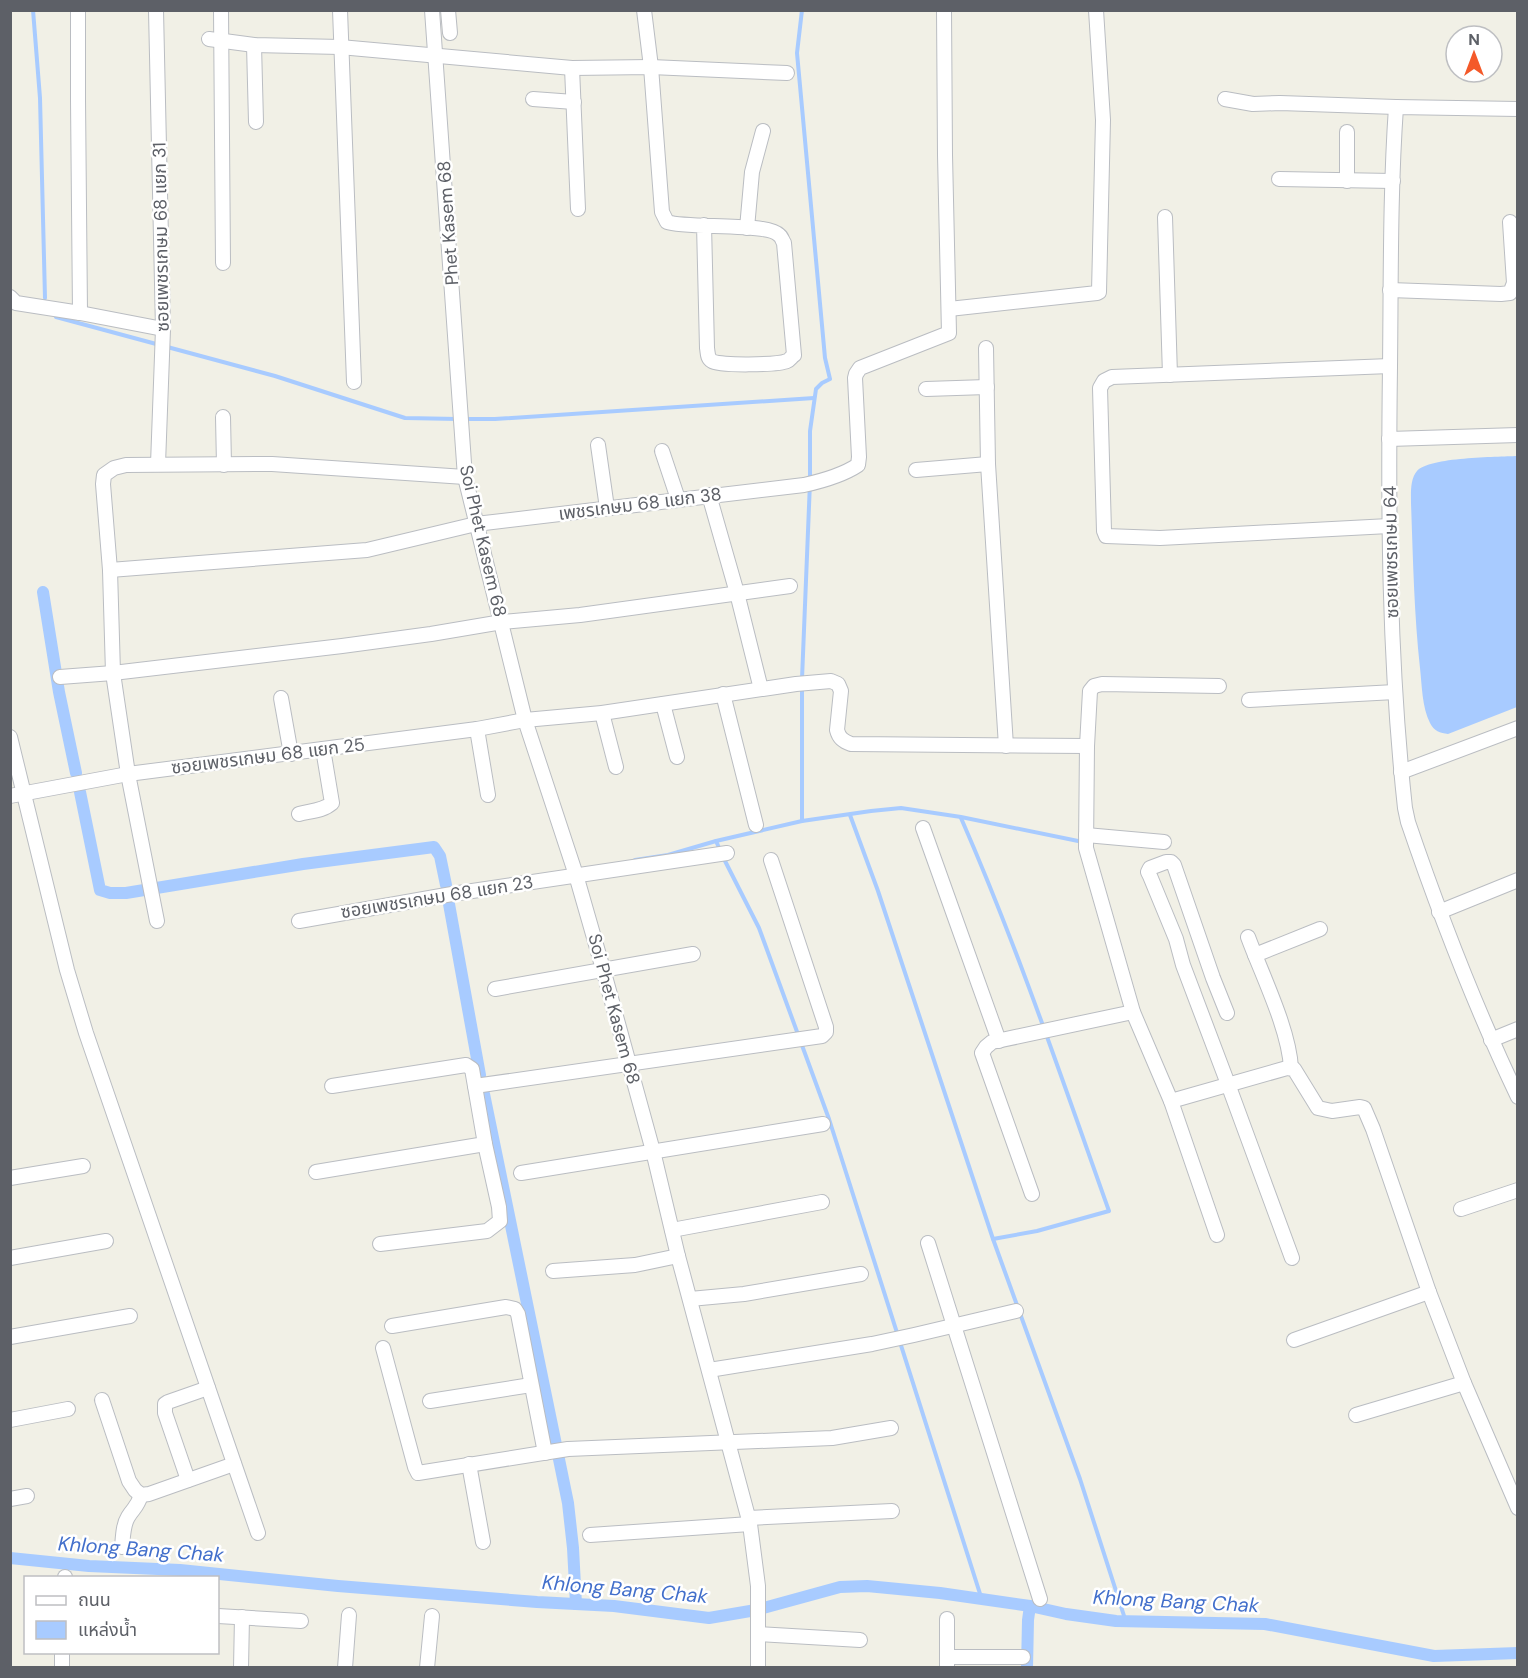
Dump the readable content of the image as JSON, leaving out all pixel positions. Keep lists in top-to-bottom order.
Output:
{
  "streets": {
    "street": [
      "Phet Kasem 68",
      "ซอยเพชรเกษม 68 แยก 31",
      "เพชรเกษม 68 แยก 38",
      "Soi Phet Kasem 68",
      "ซอยเพชรเกษม 64",
      "ซอยเพชรเกษม 68 แยก 25",
      "ซอยเพชรเกษม 68 แยก 23"
    ]
  },
  "crossings": [
    ["Phet Kasem 68", "Soi Phet Kasem 68"],
    ["เพชรเกษม 68 แยก 38", "Soi Phet Kasem 68"],
    ["Soi Phet Kasem 68", "ซอยเพชรเกษม 68 แยก 25"],
    ["Soi Phet Kasem 68", "ซอยเพชรเกษม 68 แยก 23"]
  ],
  "water": ["Khlong Bang Chak"],
  "legend": ["ถนน", "แหล่งน้ำ"],
  "north": "top"
}
